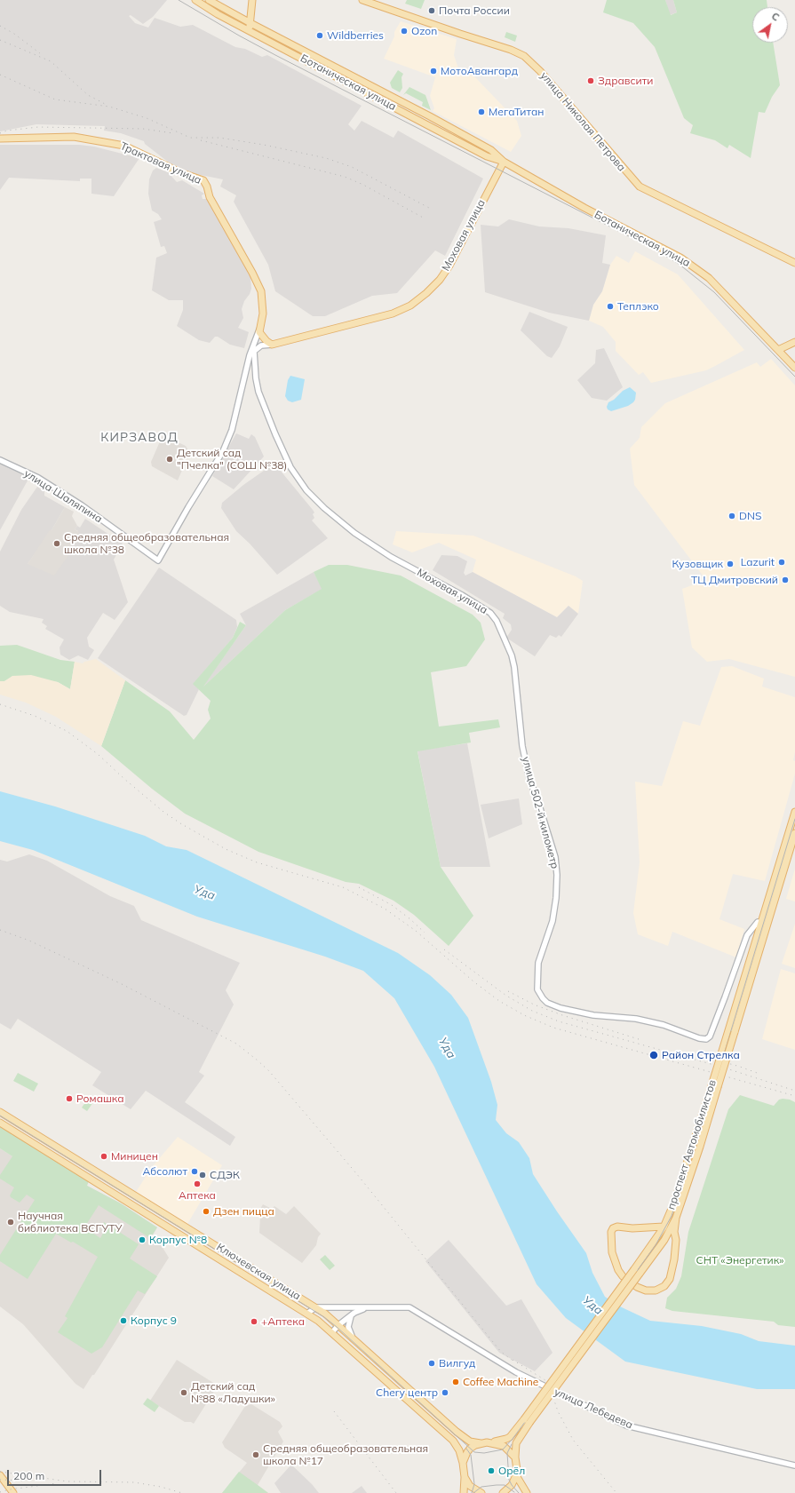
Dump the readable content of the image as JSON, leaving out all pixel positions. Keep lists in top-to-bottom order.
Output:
{
  "streets": {
    "main road": [
      "Ботаническая улица",
      "улица Николая Петрова",
      "Трактовая улица",
      "Моховая улица",
      "проспект Автомобилистов",
      "Ключевская улица"
    ],
    "street": ["улица Шаляпина", "улица 502-й километр", "улица Лебедева"]
  },
  "crossings": [
    ["Ботаническая улица", "Моховая улица"],
    ["Моховая улица", "улица 502-й километр"],
    ["улица 502-й километр", "проспект Автомобилистов"],
    ["проспект Автомобилистов", "Ключевская улица"]
  ],
  "districts": ["КИРЗАВОД"],
  "water": ["Уда"],
  "parks": ["СНТ «Энергетик»"],
  "places": [
    "Почта России",
    "Ozon",
    "Wildberries",
    "МотоАвангард",
    "Здравсити",
    "МегаТитан",
    "Теплэко",
    "Детский сад \"Пчелка\" (СОШ №38)",
    "DNS",
    "Средняя общеобразовательная школа №38",
    "Lazurit",
    "Кузовщик",
    "ТЦ Дмитровский",
    "Район Стрелка",
    "Ромашка",
    "Миницен",
    "Абсолют",
    "СДЭК",
    "Аптека",
    "Дзен пицца",
    "Научная библиотека ВСГУТУ",
    "Корпус №8",
    "Корпус 9",
    "+Аптека",
    "Вилгуд",
    "Coffee Machine",
    "Детский сад №88 «Ладушки»",
    "Chery центр",
    "Средняя общеобразовательная школа №17",
    "Орёл"
  ],
  "scale_bar": "200 m",
  "north": "top right"
}
